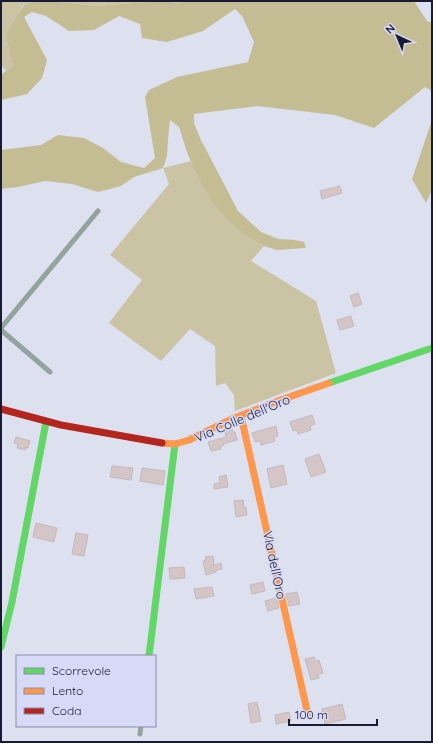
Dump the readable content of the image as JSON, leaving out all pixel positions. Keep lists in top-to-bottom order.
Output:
{
  "streets": {
    "street": ["Via Colle dell'Oro", "Via dell'Oro"]
  },
  "crossings": [
    ["Via Colle dell'Oro", "Via dell'Oro"]
  ],
  "legend": ["Scorrevole", "Lento", "Coda"],
  "scale_bar": "100 m",
  "north": "top left"
}
